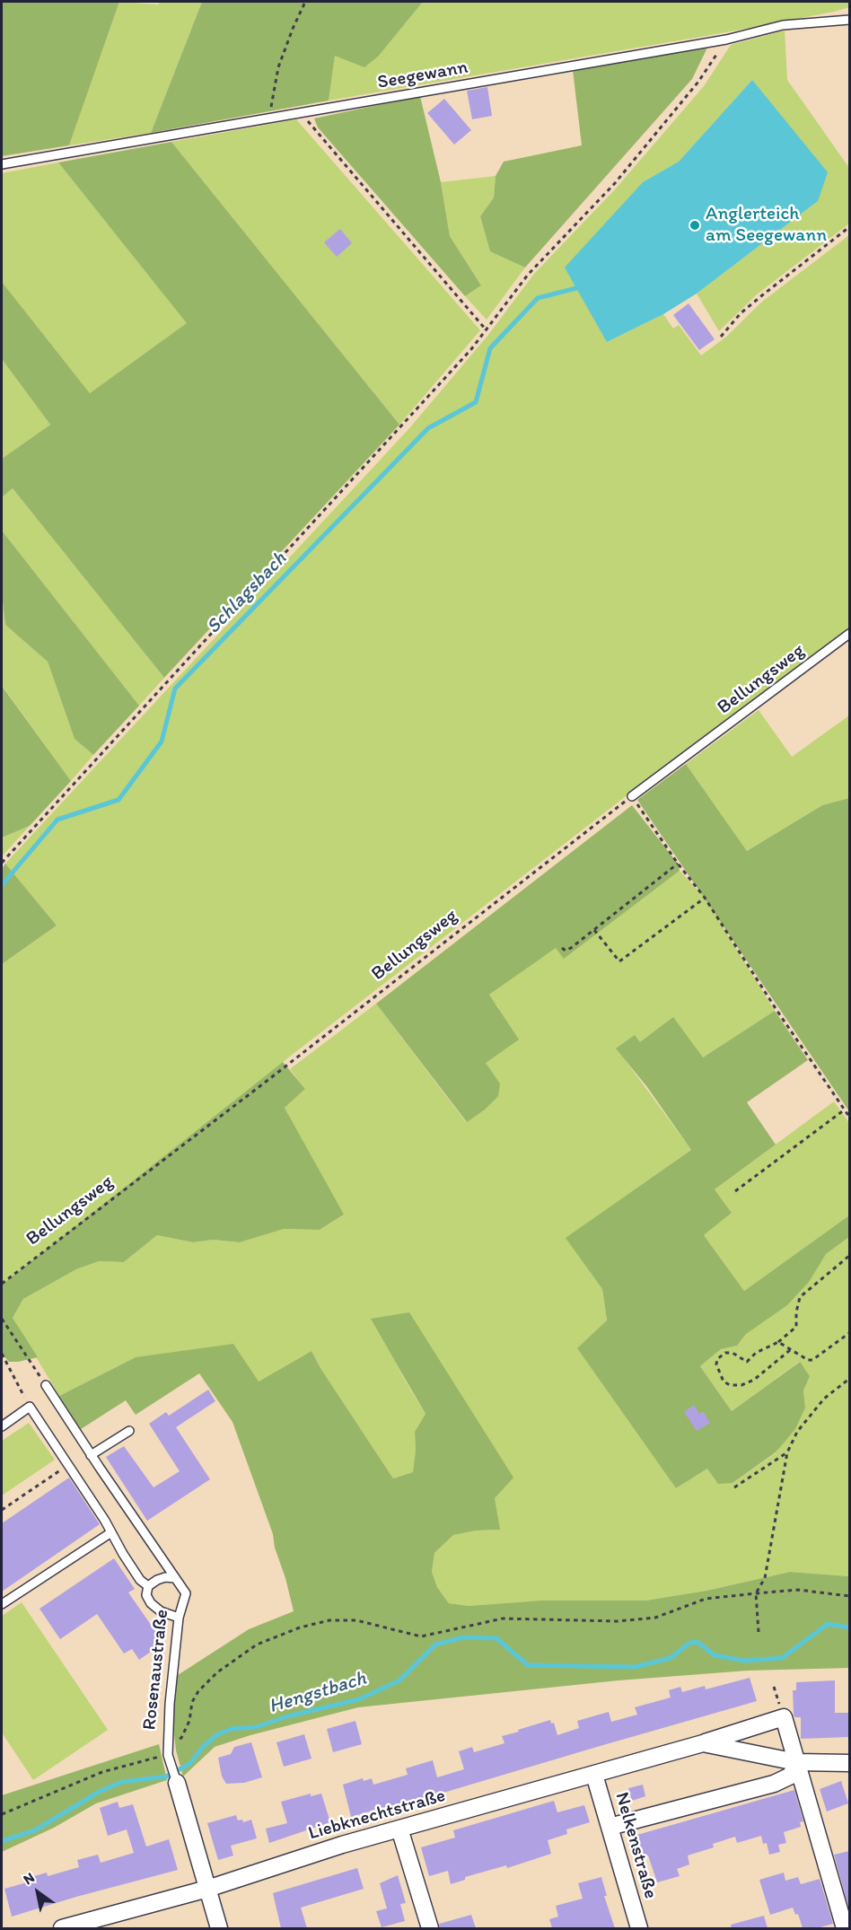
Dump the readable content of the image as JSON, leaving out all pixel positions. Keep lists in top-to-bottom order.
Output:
{
  "streets": {
    "street": ["Rosenaustraße", "Liebknechtstraße", "Nelkenstraße"],
    "lane": ["Seegewann", "Bellungsweg"]
  },
  "crossings": [
    ["Rosenaustraße", "Liebknechtstraße"],
    ["Liebknechtstraße", "Nelkenstraße"]
  ],
  "water": ["Schlagsbach", "Hengstbach"],
  "places": ["Anglerteich am Seegewann"],
  "north": "top left"
}
